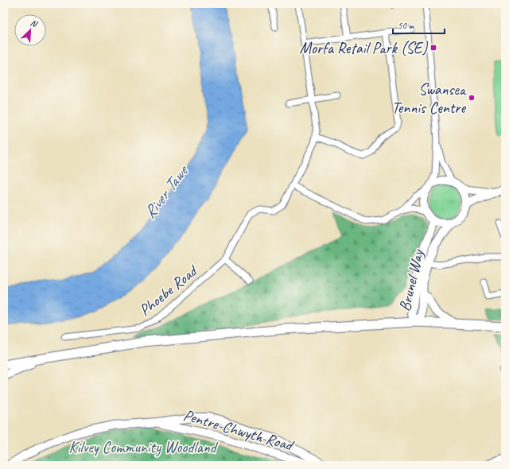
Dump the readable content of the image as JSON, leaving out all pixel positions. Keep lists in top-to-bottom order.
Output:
{
  "streets": {
    "main road": ["Brunel Way", "Pentre-Chwyth Road"],
    "street": ["Phoebe Road"]
  },
  "water": ["River Tawe"],
  "parks": ["Kilvey Community Woodland"],
  "places": {
    "transit": ["Morfa Retail Park (SE)"],
    "other": ["Swansea Tennis Centre"]
  },
  "scale_bar": "50 m",
  "north": "top right"
}
